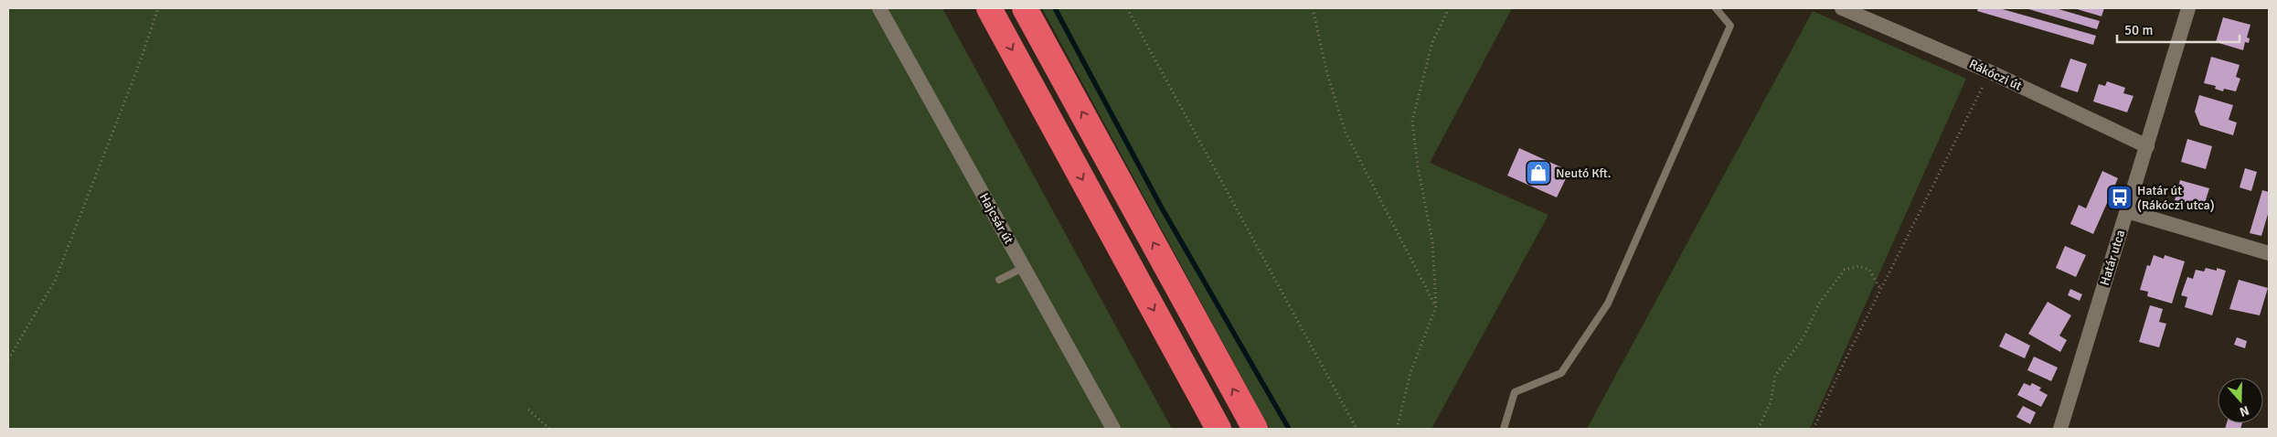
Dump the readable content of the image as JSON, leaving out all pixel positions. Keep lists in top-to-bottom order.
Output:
{
  "streets": {
    "street": ["Rákóczi út", "Hajcsár út", "Határ utca"]
  },
  "crossings": [
    ["Rákóczi út", "Határ utca"]
  ],
  "places": {
    "shop": ["Neutó Kft."],
    "bus stop": ["Határ út (Rákóczi utca)"]
  },
  "scale_bar": "50 m",
  "north": "bottom"
}
